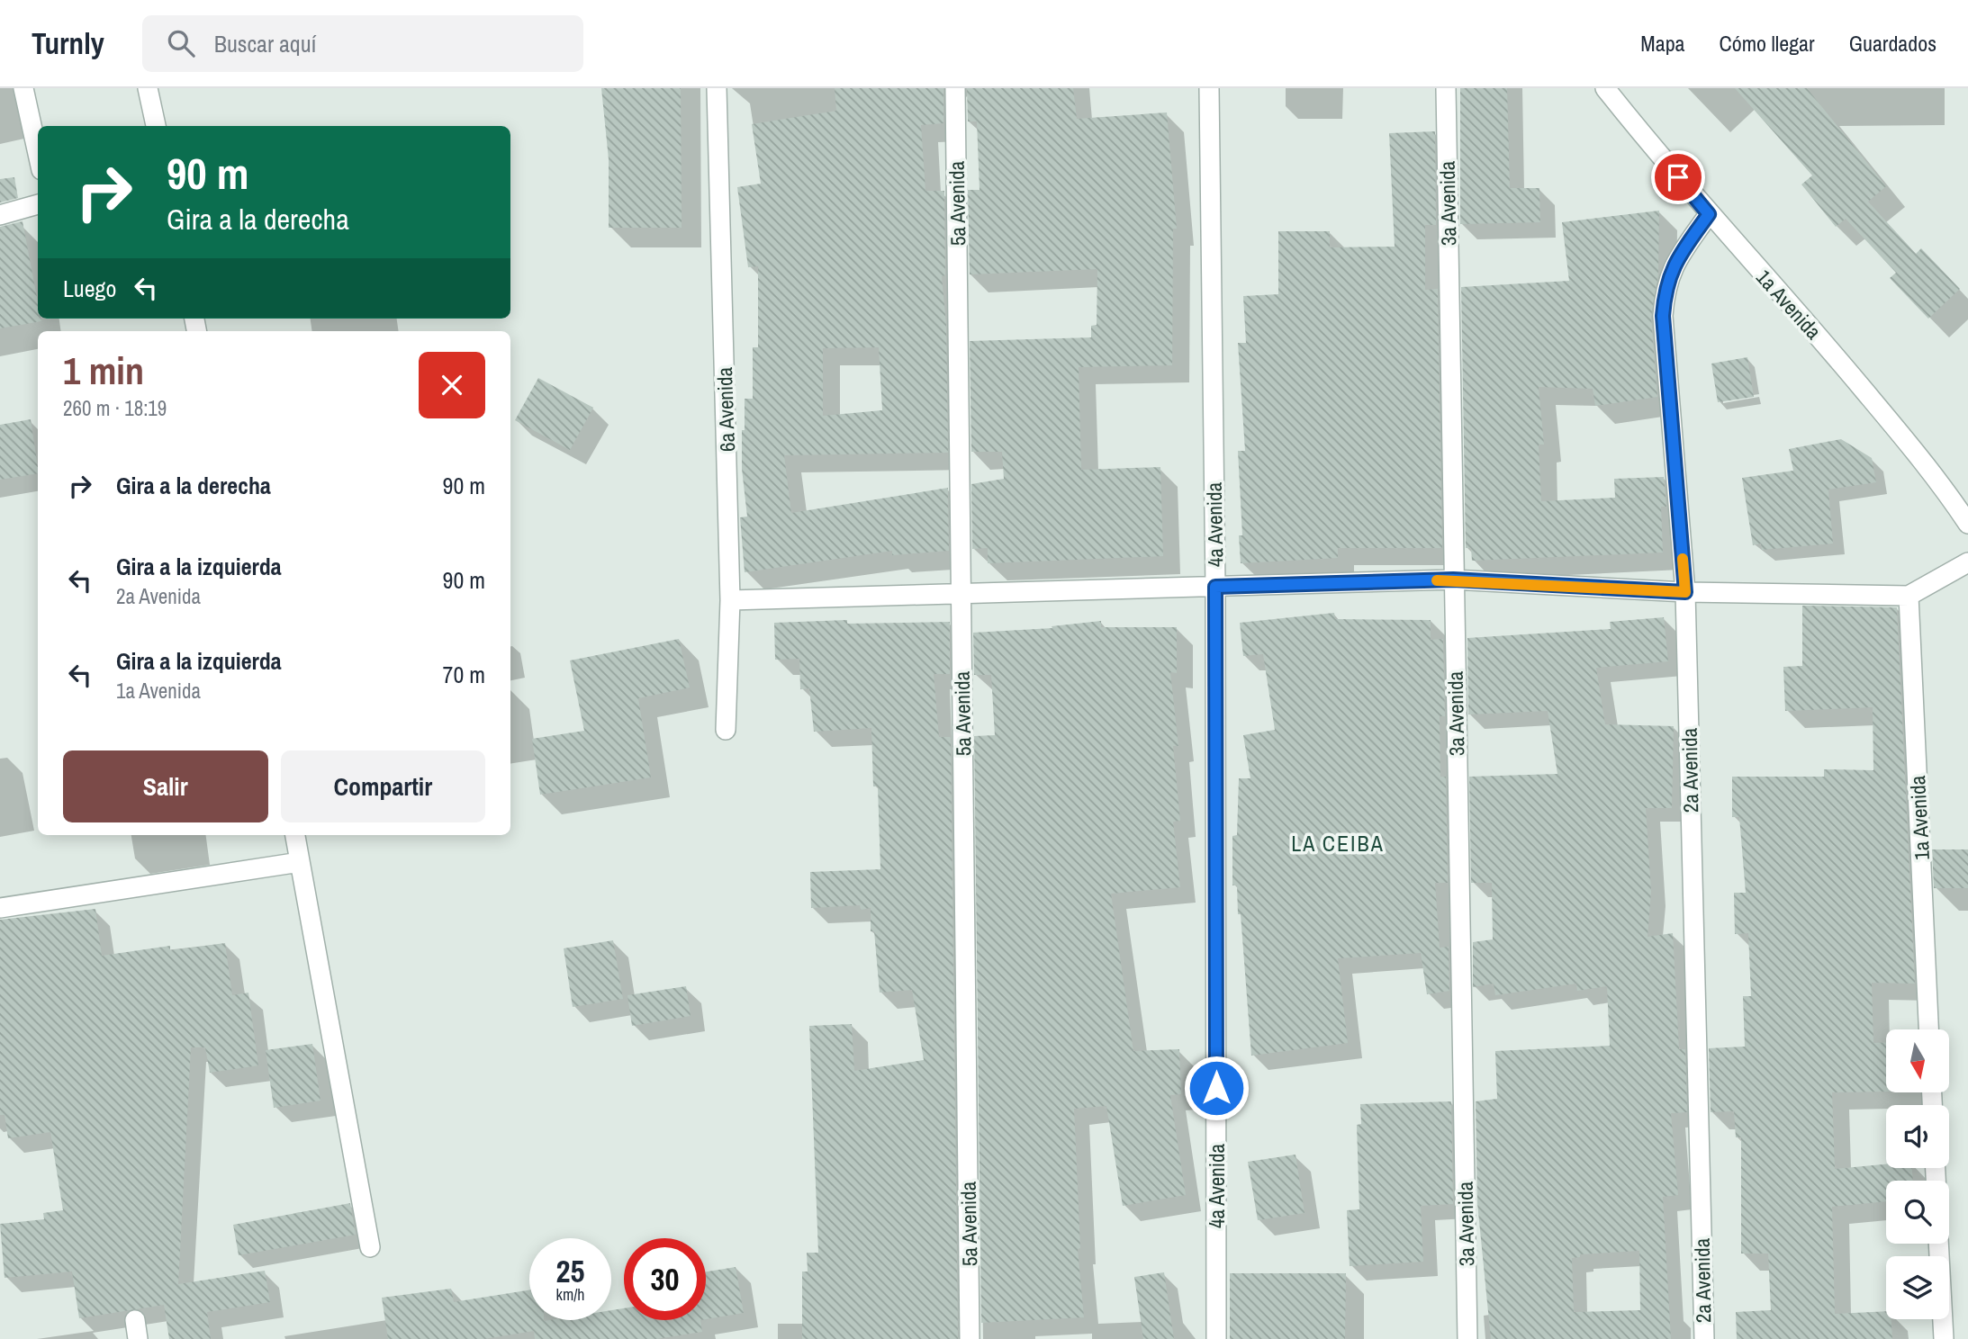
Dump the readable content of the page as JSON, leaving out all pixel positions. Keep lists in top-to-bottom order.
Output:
{
  "streets": {
    "street": [
      "5a Avenida",
      "3a Avenida",
      "1a Avenida",
      "6a Avenida",
      "4a Avenida",
      "2a Avenida"
    ]
  },
  "crossings": [
    ["1a Avenida", "2a Avenida"]
  ],
  "districts": ["LA CEIBA"],
  "north": "bottom",
  "page": {
    "header": "Turnly",
    "search": "Buscar aquí",
    "nav": ["Mapa", "Cómo llegar", "Guardados"],
    "turn": ["90 m", "Gira a la derecha"],
    "then": "Luego",
    "heading": ["1 min", "260 m · 18:19"],
    "list": [
      {
        "name": "Gira a la derecha",
        "value": "90 m"
      },
      {
        "name": "Gira a la izquierda",
        "note": "2a Avenida",
        "value": "90 m"
      },
      {
        "name": "Gira a la izquierda",
        "note": "1a Avenida",
        "value": "70 m"
      }
    ],
    "buttons": ["Salir", "Compartir"],
    "speed": "25 km/h",
    "limit": "30"
  }
}
